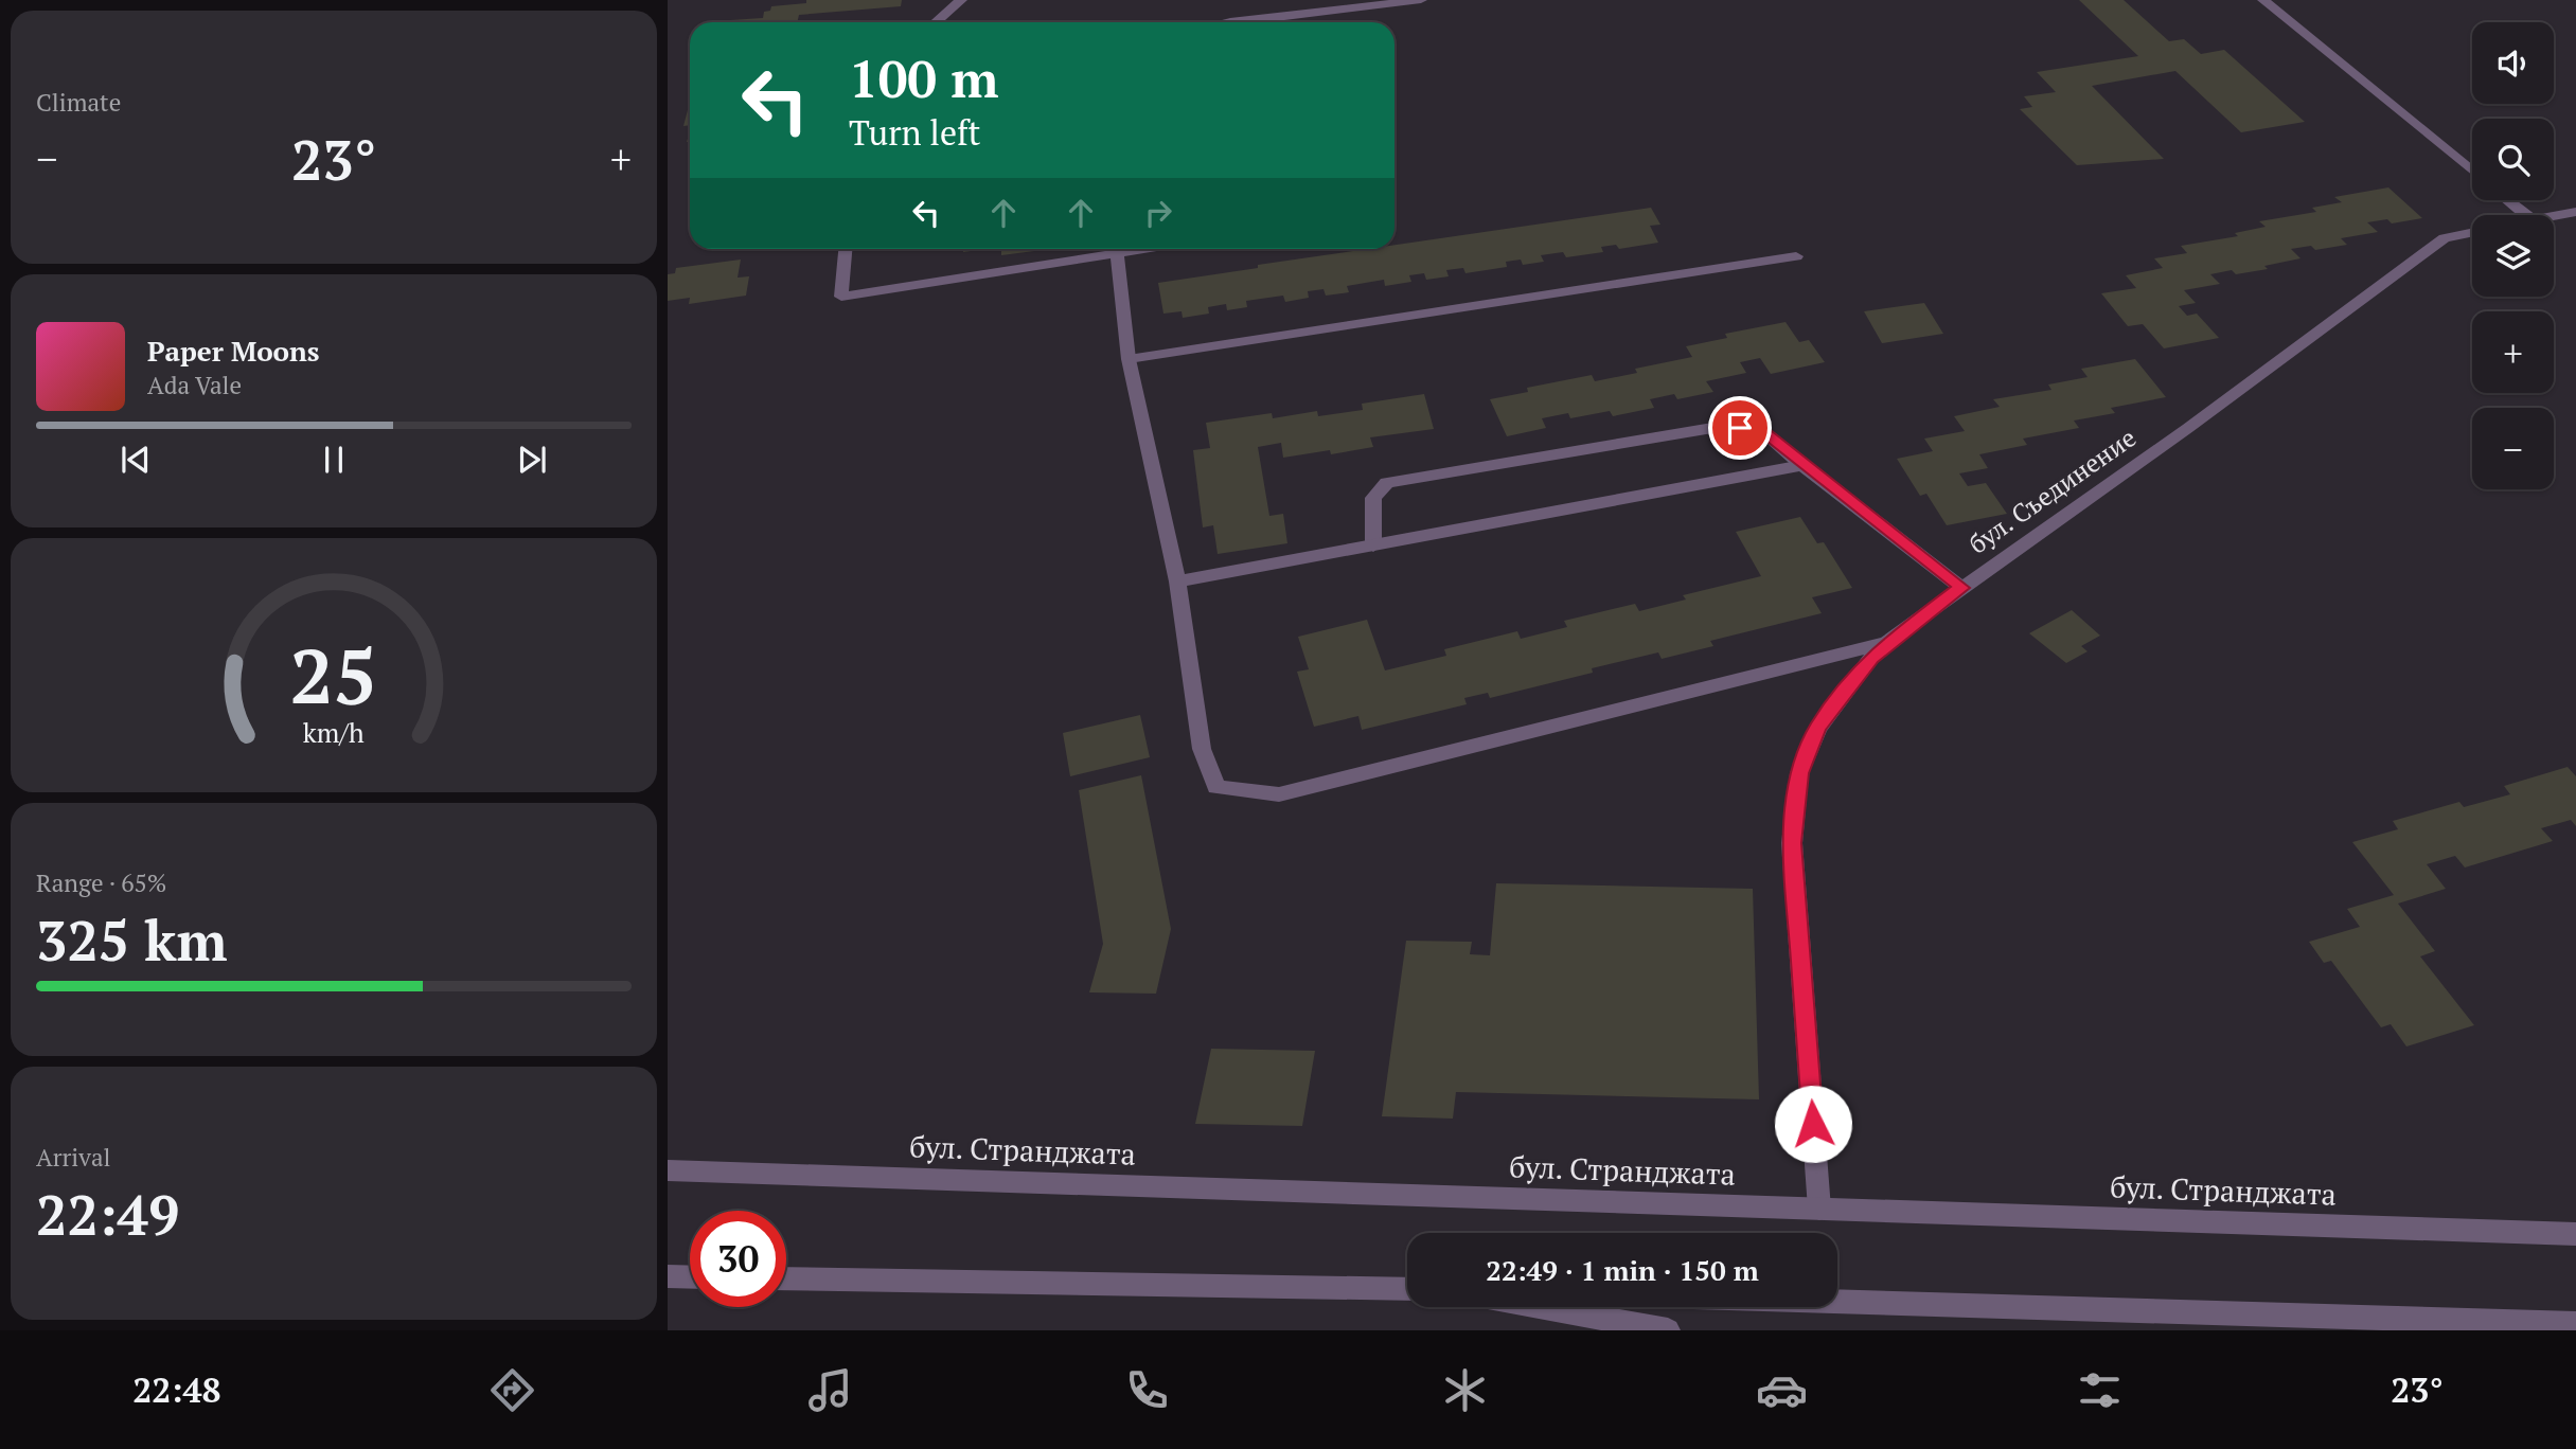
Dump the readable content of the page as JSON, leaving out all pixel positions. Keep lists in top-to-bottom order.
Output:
{
  "streets": {
    "street": ["бул. Съединение", "бул. Странджата"]
  },
  "crossings": [
    ["бул. Съединение", "бул. Странджата"]
  ],
  "page": {
    "tile": [
      "Climate",
      ["Range · 65%", "325 km"],
      ["Arrival", "22:49"]
    ],
    "map_buttons": ["+", "−"],
    "turn": ["100 m", "Turn left"],
    "heat": ["−", "23°", "+"],
    "song": ["Paper Moons", "Ada Vale"],
    "limit": "30",
    "trip": "22:49 · 1 min · 150 m",
    "tabs": ["22:48", "23°"],
    "gauge": ["25", "km/h"]
  }
}
